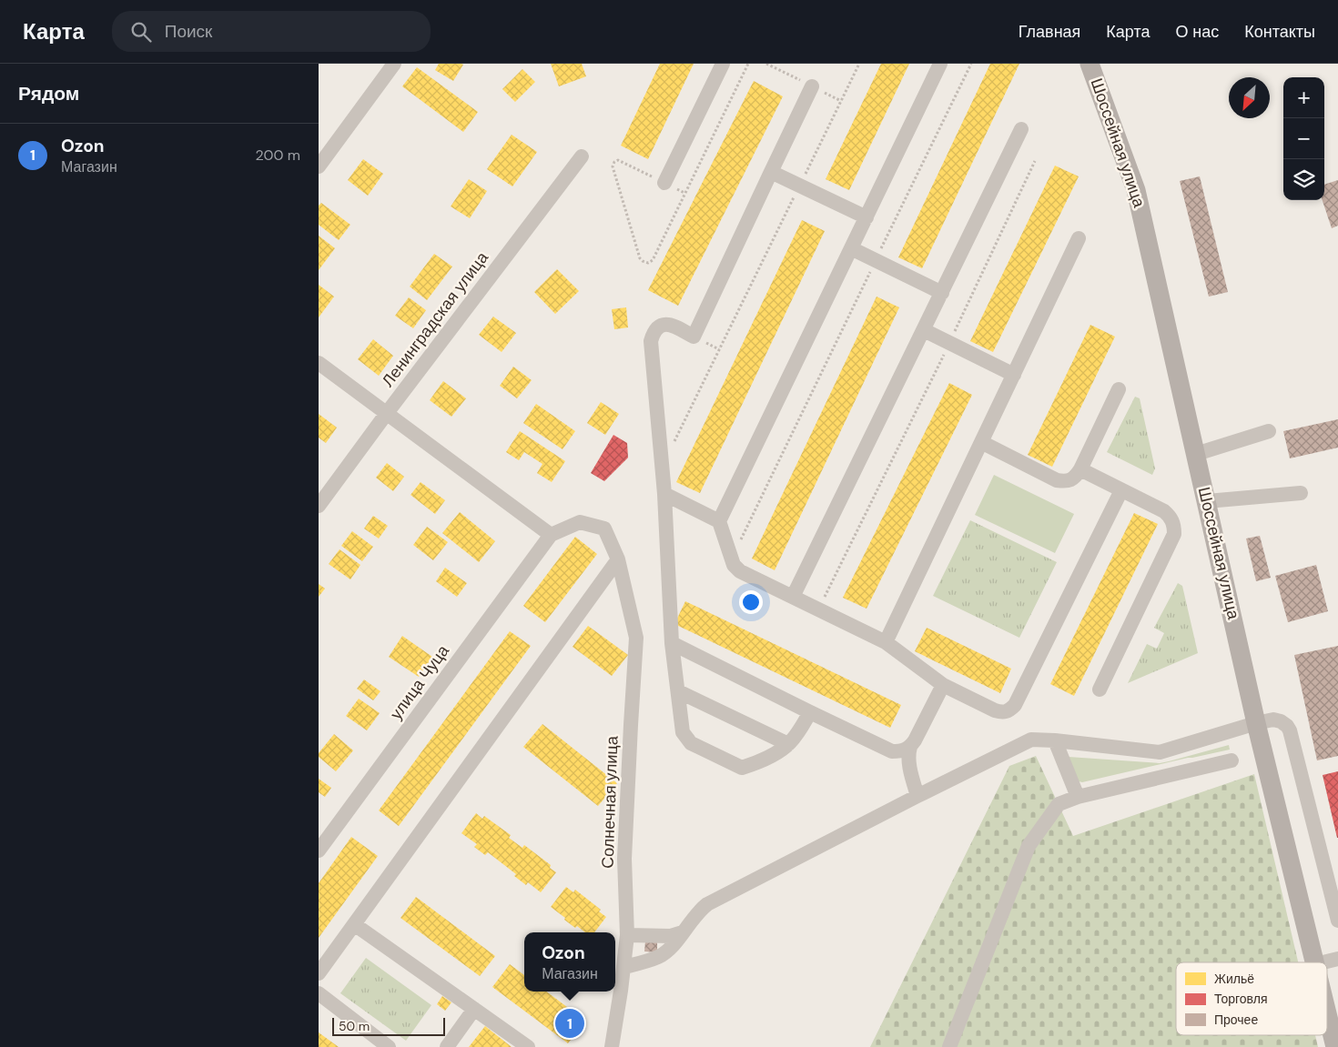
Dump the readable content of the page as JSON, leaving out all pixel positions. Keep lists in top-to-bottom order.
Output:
{
  "streets": {
    "main road": ["Шоссейная улица"],
    "street": ["Ленинградская улица", "улица Чуца", "Солнечная улица"]
  },
  "crossings": [
    ["улица Чуца", "Солнечная улица"]
  ],
  "legend": ["Жильё", "Торговля", "Прочее"],
  "scale_bar": "50 m",
  "north": "bottom left",
  "page": {
    "header": "Карта",
    "search": "Поиск",
    "nav": [
      "Главная",
      "Карта",
      "О нас",
      "Контакты"
    ],
    "heading": "Рядом",
    "map_buttons": ["+", "−"],
    "list": [
      {
        "mark": "1",
        "name": "Ozon",
        "note": "Магазин",
        "value": "200 m"
      }
    ],
    "popup": ["Ozon", "Магазин"],
    "pins": "1",
    "scale": "50 m"
  }
}
